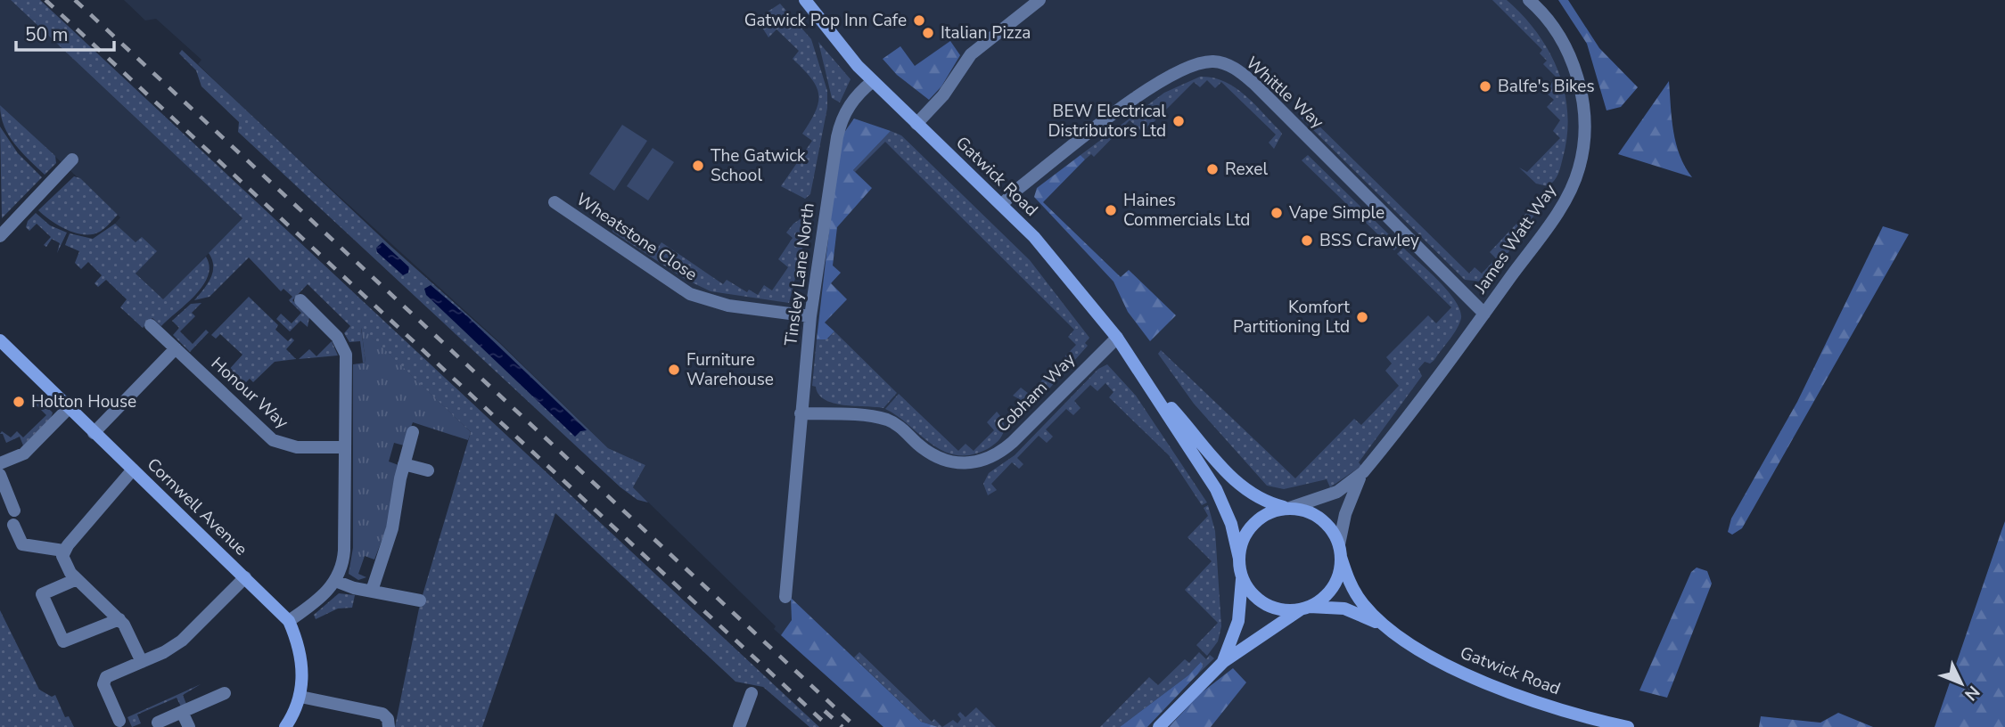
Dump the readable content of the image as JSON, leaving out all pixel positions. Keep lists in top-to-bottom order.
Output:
{
  "streets": {
    "street": [
      "Whittle Way",
      "Gatwick Road",
      "Wheatstone Close",
      "James Watt Way",
      "Tinsley Lane North",
      "Honour Way",
      "Cobham Way",
      "Cornwell Avenue"
    ]
  },
  "crossings": [
    ["Whittle Way", "Gatwick Road"],
    ["Whittle Way", "James Watt Way"],
    ["Gatwick Road", "James Watt Way"],
    ["Gatwick Road", "Tinsley Lane North"],
    ["Gatwick Road", "Cobham Way"],
    ["Wheatstone Close", "Tinsley Lane North"],
    ["Tinsley Lane North", "Cobham Way"]
  ],
  "places": [
    "Gatwick Pop Inn Cafe",
    "Italian Pizza",
    "Balfe's Bikes",
    "BEW Electrical Distributors Ltd",
    "The Gatwick School",
    "Rexel",
    "Haines Commercials Ltd",
    "Vape Simple",
    "BSS Crawley",
    "Komfort Partitioning Ltd",
    "Furniture Warehouse",
    "Holton House"
  ],
  "scale_bar": "50 m",
  "north": "bottom right"
}
